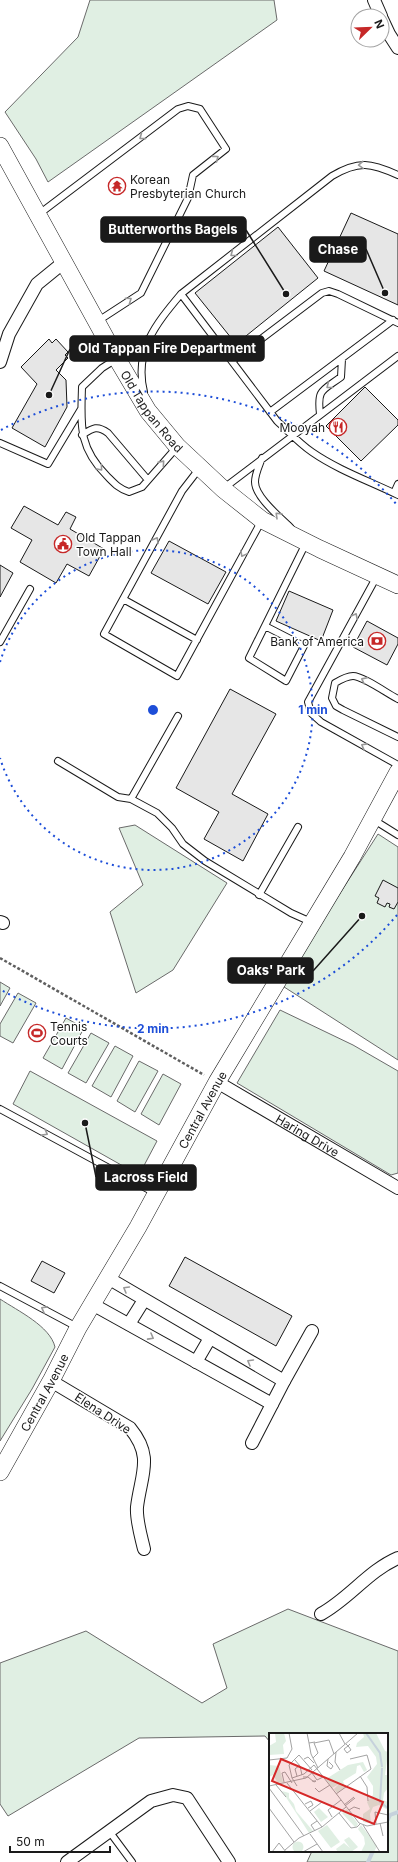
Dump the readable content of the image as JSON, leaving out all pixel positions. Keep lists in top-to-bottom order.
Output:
{
  "streets": {
    "street": [
      "Old Tappan Road",
      "Central Avenue",
      "Haring Drive",
      "Elena Drive"
    ]
  },
  "crossings": [
    ["Central Avenue", "Haring Drive"],
    ["Central Avenue", "Elena Drive"]
  ],
  "places": {
    "temple": ["Korean Presbyterian Church"],
    "other": [
      "Chase",
      "Butterworths Bagels",
      "Old Tappan Fire Department",
      "Oaks' Park",
      "Lacross Field"
    ],
    "restaurant": ["Mooyah"],
    "public building": ["Old Tappan Town Hall"],
    "bank": ["Bank of America"],
    "sports": ["Tennis Courts"]
  },
  "scale_bar": "50 m",
  "north": "top right",
  "rings": ["1 min", "2 min"]
}
